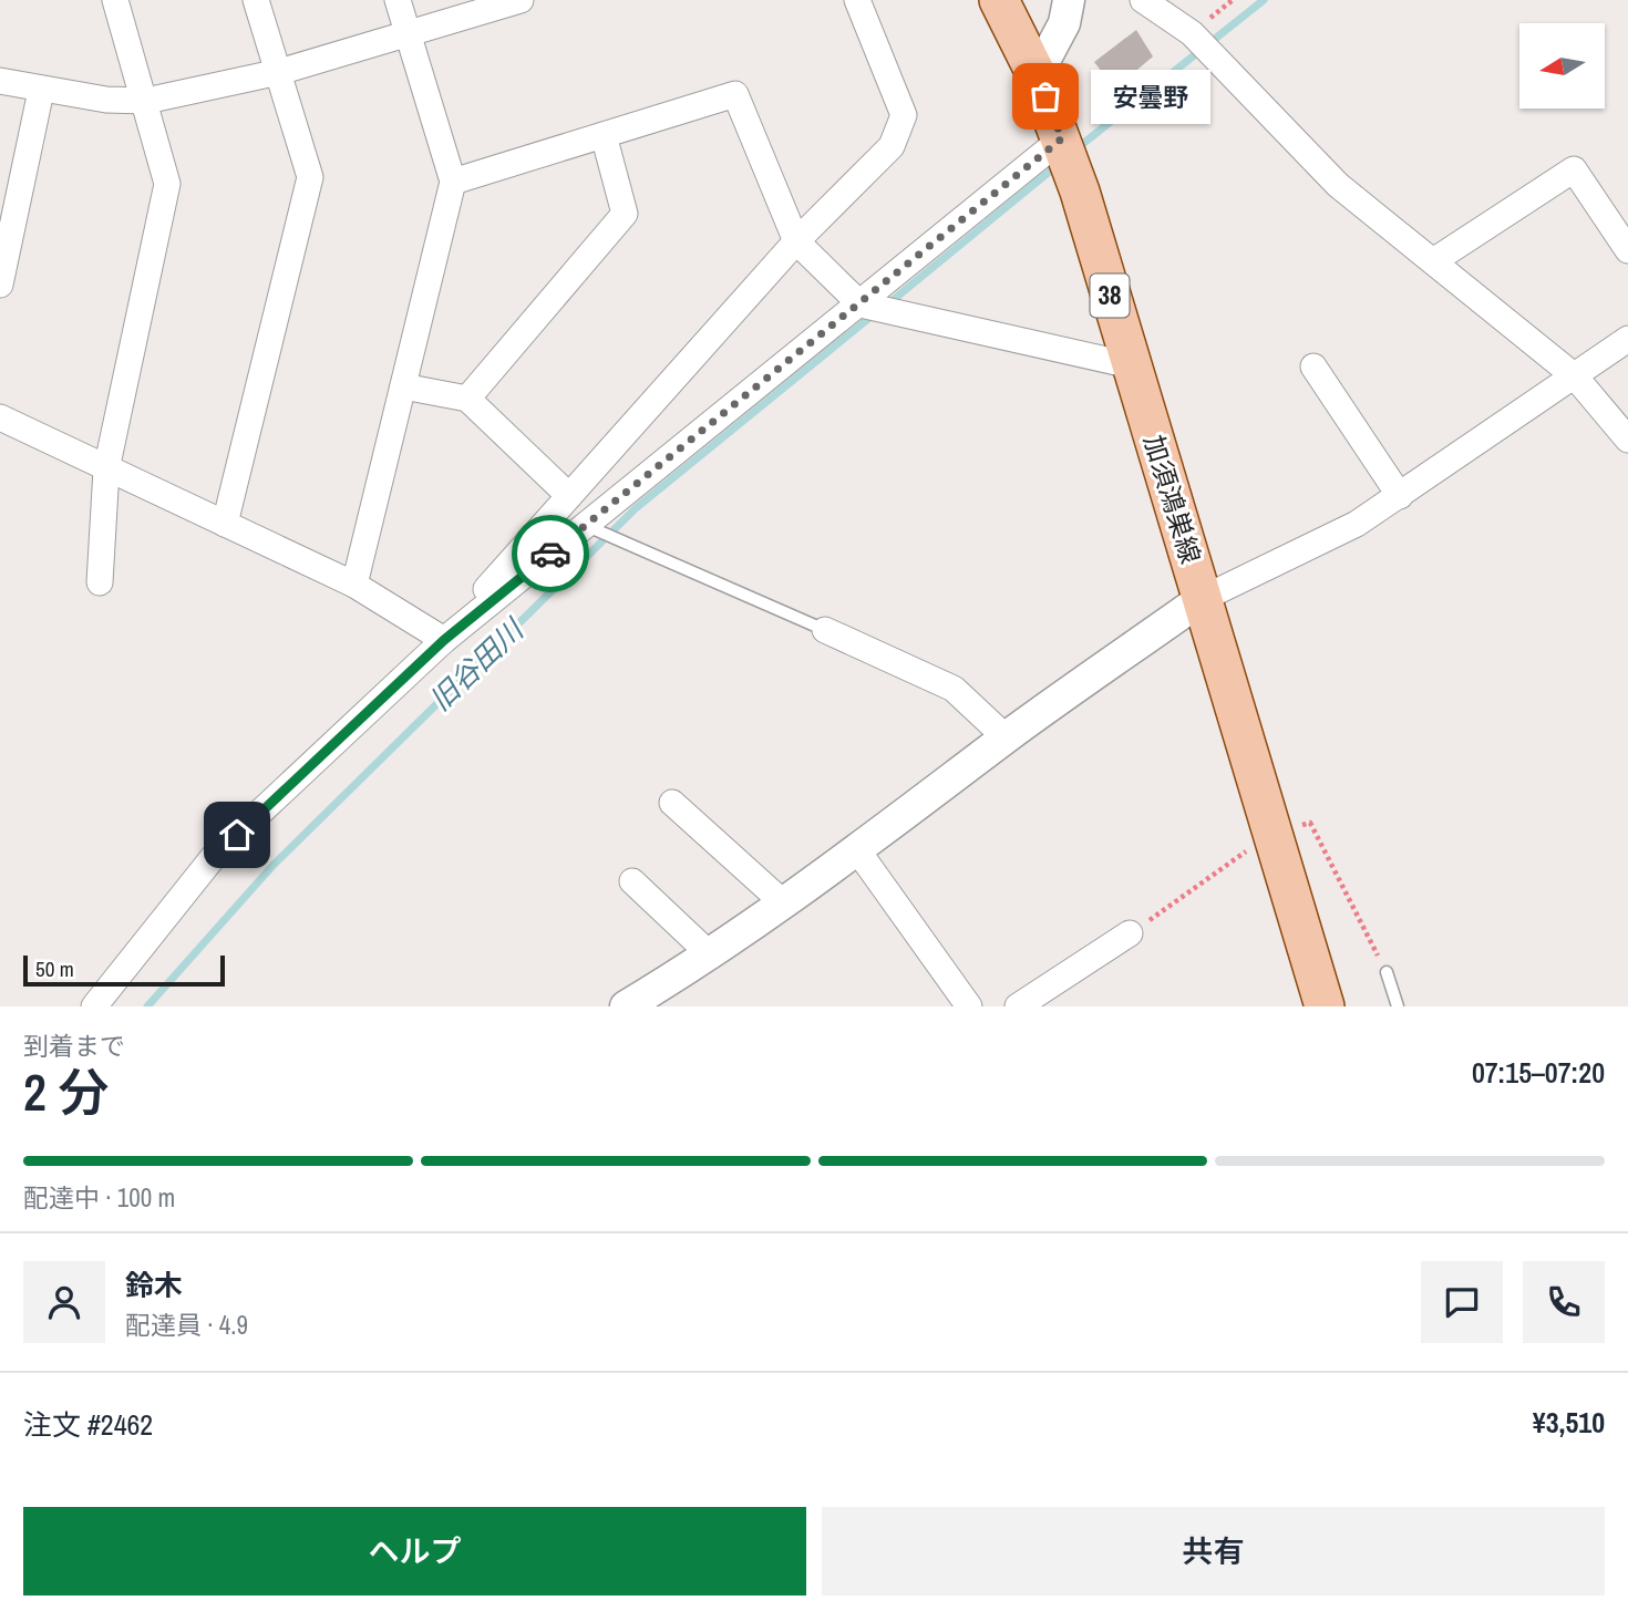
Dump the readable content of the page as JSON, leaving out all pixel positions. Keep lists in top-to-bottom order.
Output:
{
  "streets": {
    "main road": ["38", "加須鴻巣線"]
  },
  "water": ["旧谷田川"],
  "places": ["安曇野"],
  "scale_bar": "50 m",
  "north": "left",
  "page": {
    "bubble": "安曇野",
    "scale": "50 m",
    "heading": ["2 分", "到着まで", "07:15–07:20"],
    "panel": [
      "鈴木",
      "配達員 · 4.9",
      "注文 #2462",
      "¥3,510"
    ],
    "bar": "配達中 · 100 m",
    "buttons": ["ヘルプ", "共有"]
  }
}
